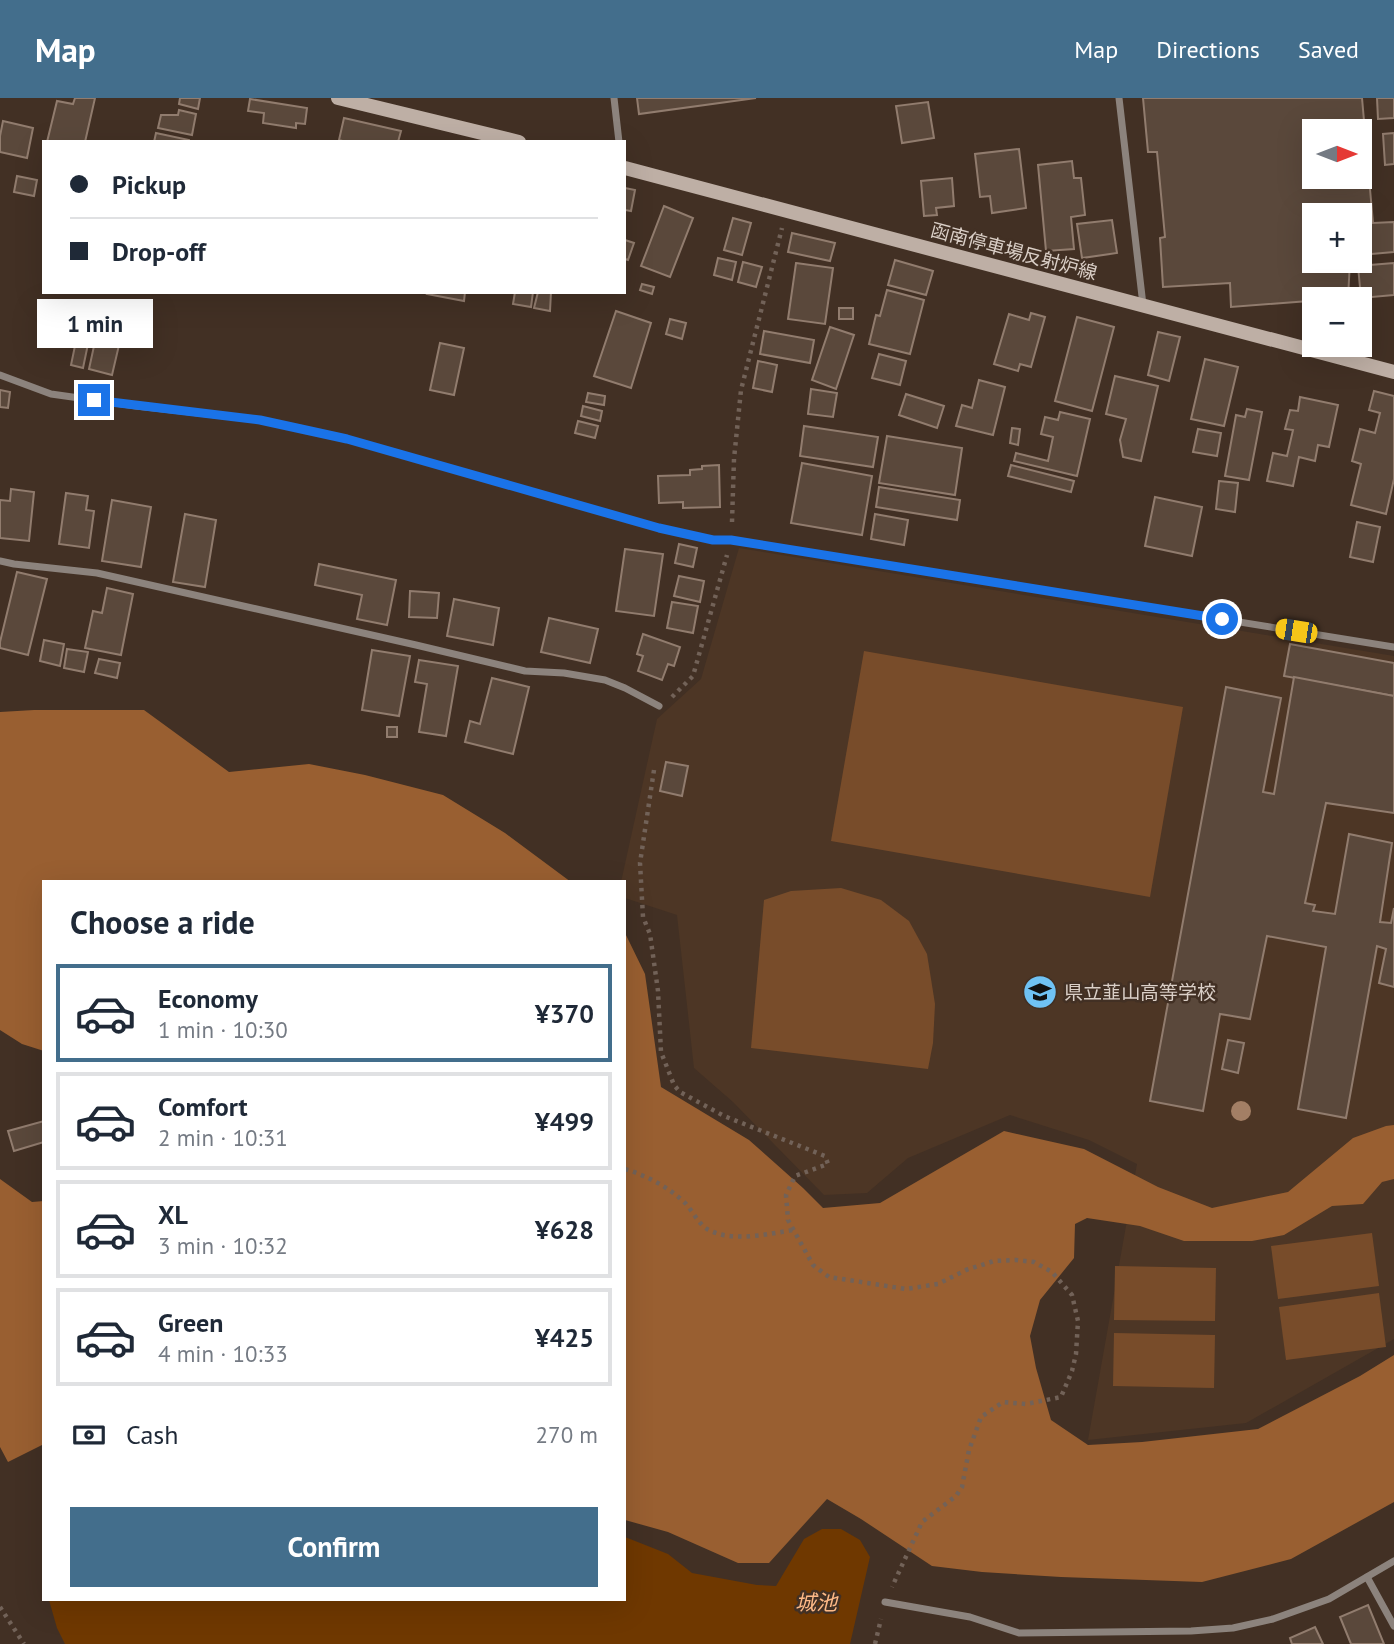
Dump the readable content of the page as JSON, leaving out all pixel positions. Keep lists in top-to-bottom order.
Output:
{
  "streets": {
    "main road": ["函南停車場反射炉線"]
  },
  "water": ["城池"],
  "places": {
    "school or university": ["県立韮山高等学校"]
  },
  "north": "right",
  "page": {
    "header": "Map",
    "nav": ["Map", "Directions", "Saved"],
    "map_buttons": ["+", "−"],
    "banner": ["Pickup", "Drop-off"],
    "bubble": "1 min",
    "heading": "Choose a ride",
    "list": [
      {
        "name": "Economy",
        "note": "1 min · 10:30",
        "value": "¥370"
      },
      {
        "name": "Comfort",
        "note": "2 min · 10:31",
        "value": "¥499"
      },
      {
        "name": "XL",
        "note": "3 min · 10:32",
        "value": "¥628"
      },
      {
        "name": "Green",
        "note": "4 min · 10:33",
        "value": "¥425"
      }
    ],
    "pay": ["Cash", "270 m"],
    "buttons": "Confirm"
  }
}
